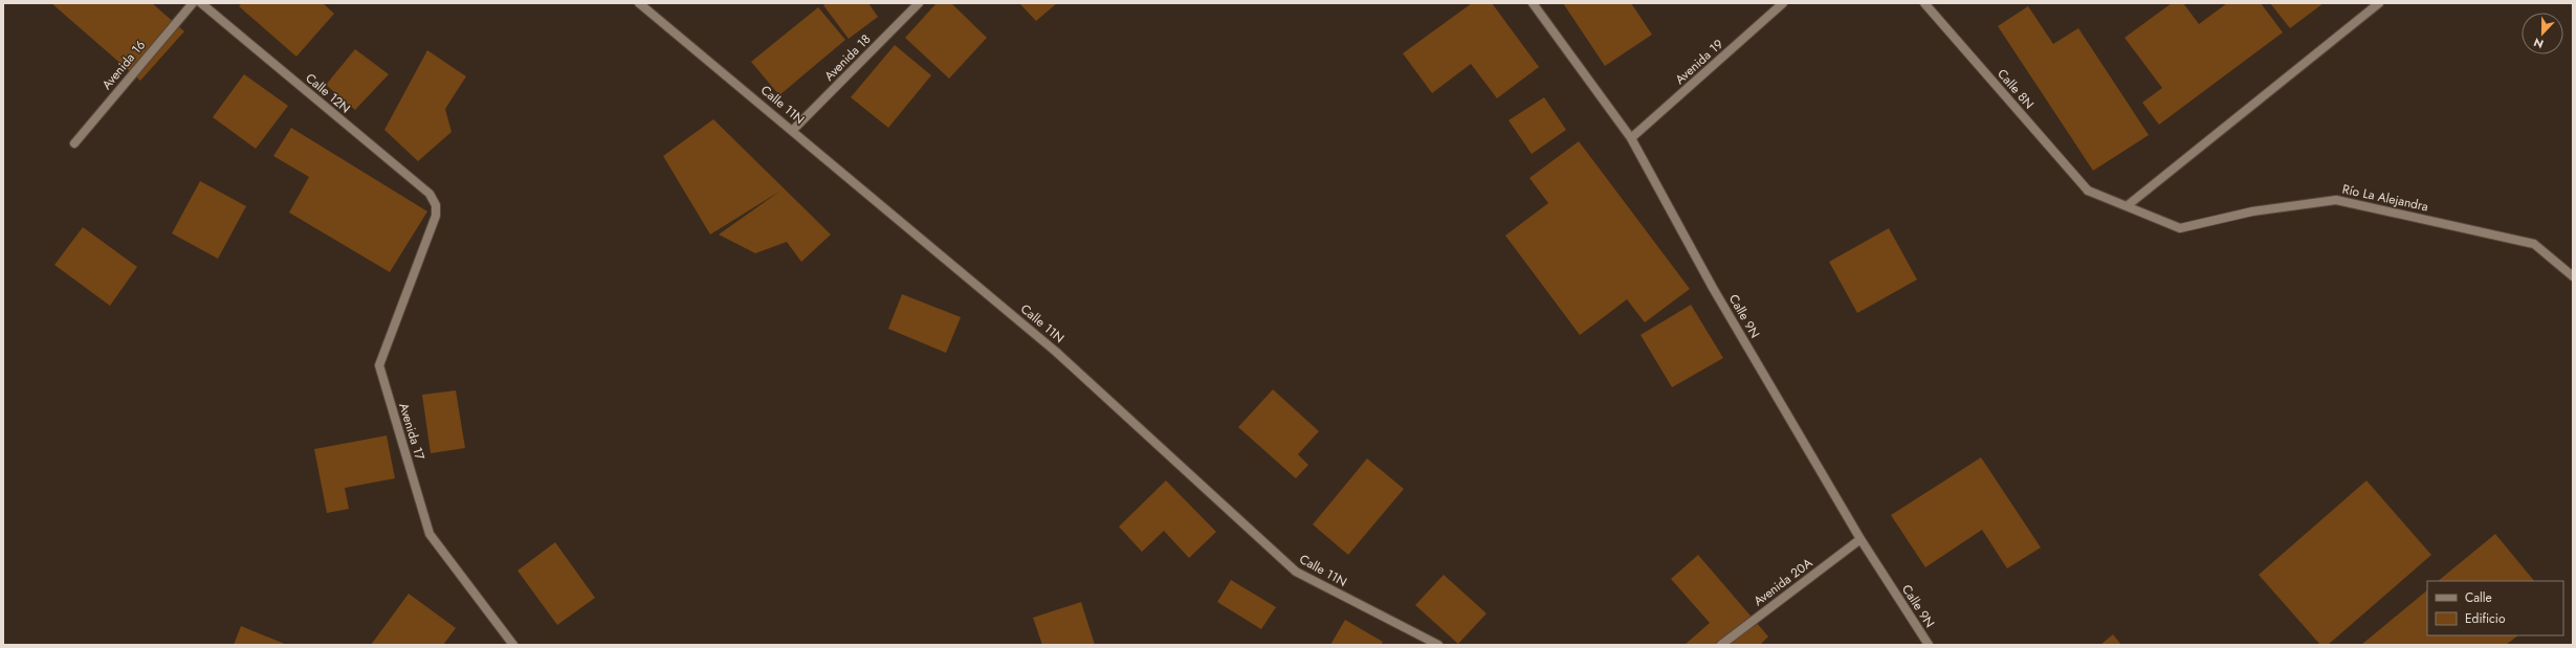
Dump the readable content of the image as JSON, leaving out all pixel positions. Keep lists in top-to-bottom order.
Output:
{
  "streets": {
    "street": [
      "Avenida 18",
      "Avenida 19",
      "Avenida 16",
      "Calle 8N",
      "Calle 12N",
      "Calle 11N",
      "Río La Alejandra",
      "Calle 9N",
      "Avenida 17",
      "Avenida 20A"
    ]
  },
  "crossings": [
    ["Avenida 18", "Calle 11N"],
    ["Avenida 19", "Calle 9N"],
    ["Calle 8N", "Río La Alejandra"],
    ["Calle 12N", "Avenida 17"],
    ["Calle 9N", "Avenida 20A"]
  ],
  "legend": ["Calle", "Edificio"],
  "north": "bottom"
}
